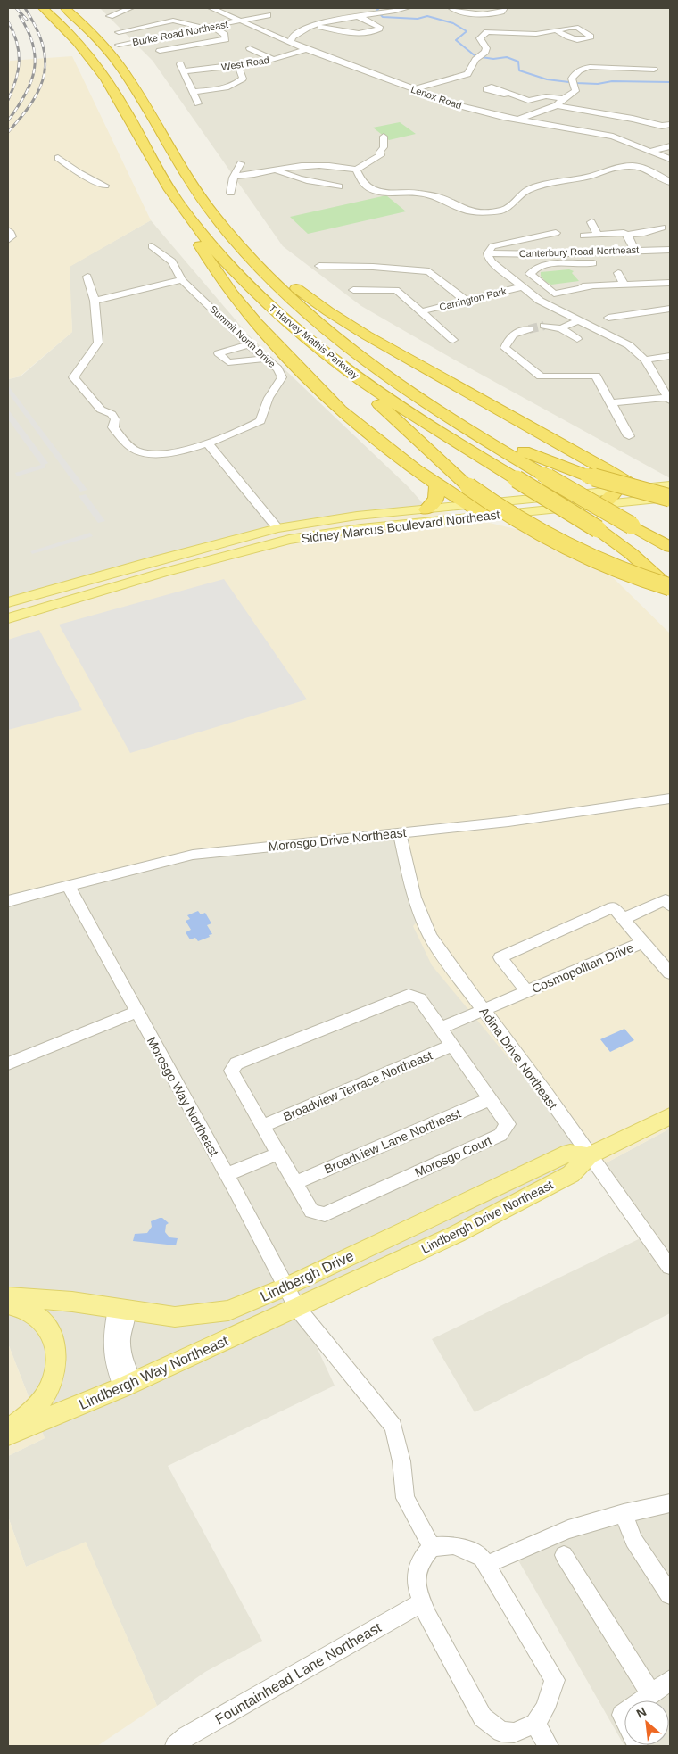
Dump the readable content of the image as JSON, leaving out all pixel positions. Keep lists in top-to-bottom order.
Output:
{
  "streets": {
    "highway": ["T Harvey Mathis Parkway"],
    "main road": [
      "Sidney Marcus Boulevard Northeast",
      "Lindbergh Drive Northeast",
      "Lindbergh Drive",
      "Lindbergh Way Northeast"
    ],
    "street": [
      "Burke Road Northeast",
      "West Road",
      "Lenox Road",
      "Canterbury Road Northeast",
      "Carrington Park",
      "Summit North Drive",
      "Morosgo Drive Northeast",
      "Cosmopolitan Drive",
      "Adina Drive Northeast",
      "Broadview Terrace Northeast",
      "Morosgo Way Northeast",
      "Broadview Lane Northeast",
      "Morosgo Court",
      "Fountainhead Lane Northeast"
    ]
  },
  "crossings": [
    ["Burke Road Northeast", "Lenox Road"],
    ["West Road", "Lenox Road"],
    ["Morosgo Drive Northeast", "Adina Drive Northeast"],
    ["Morosgo Drive Northeast", "Morosgo Way Northeast"],
    ["Cosmopolitan Drive", "Adina Drive Northeast"],
    ["Cosmopolitan Drive", "Morosgo Court"],
    ["Adina Drive Northeast", "Lindbergh Drive Northeast"],
    ["Adina Drive Northeast", "Lindbergh Drive"],
    ["Broadview Terrace Northeast", "Morosgo Court"],
    ["Morosgo Way Northeast", "Lindbergh Drive Northeast"],
    ["Morosgo Way Northeast", "Lindbergh Drive"],
    ["Morosgo Way Northeast", "Lindbergh Way Northeast"],
    ["Broadview Lane Northeast", "Morosgo Court"],
    ["Lindbergh Drive Northeast", "Lindbergh Drive"],
    ["Lindbergh Drive Northeast", "Lindbergh Way Northeast"]
  ],
  "north": "top left"
}
